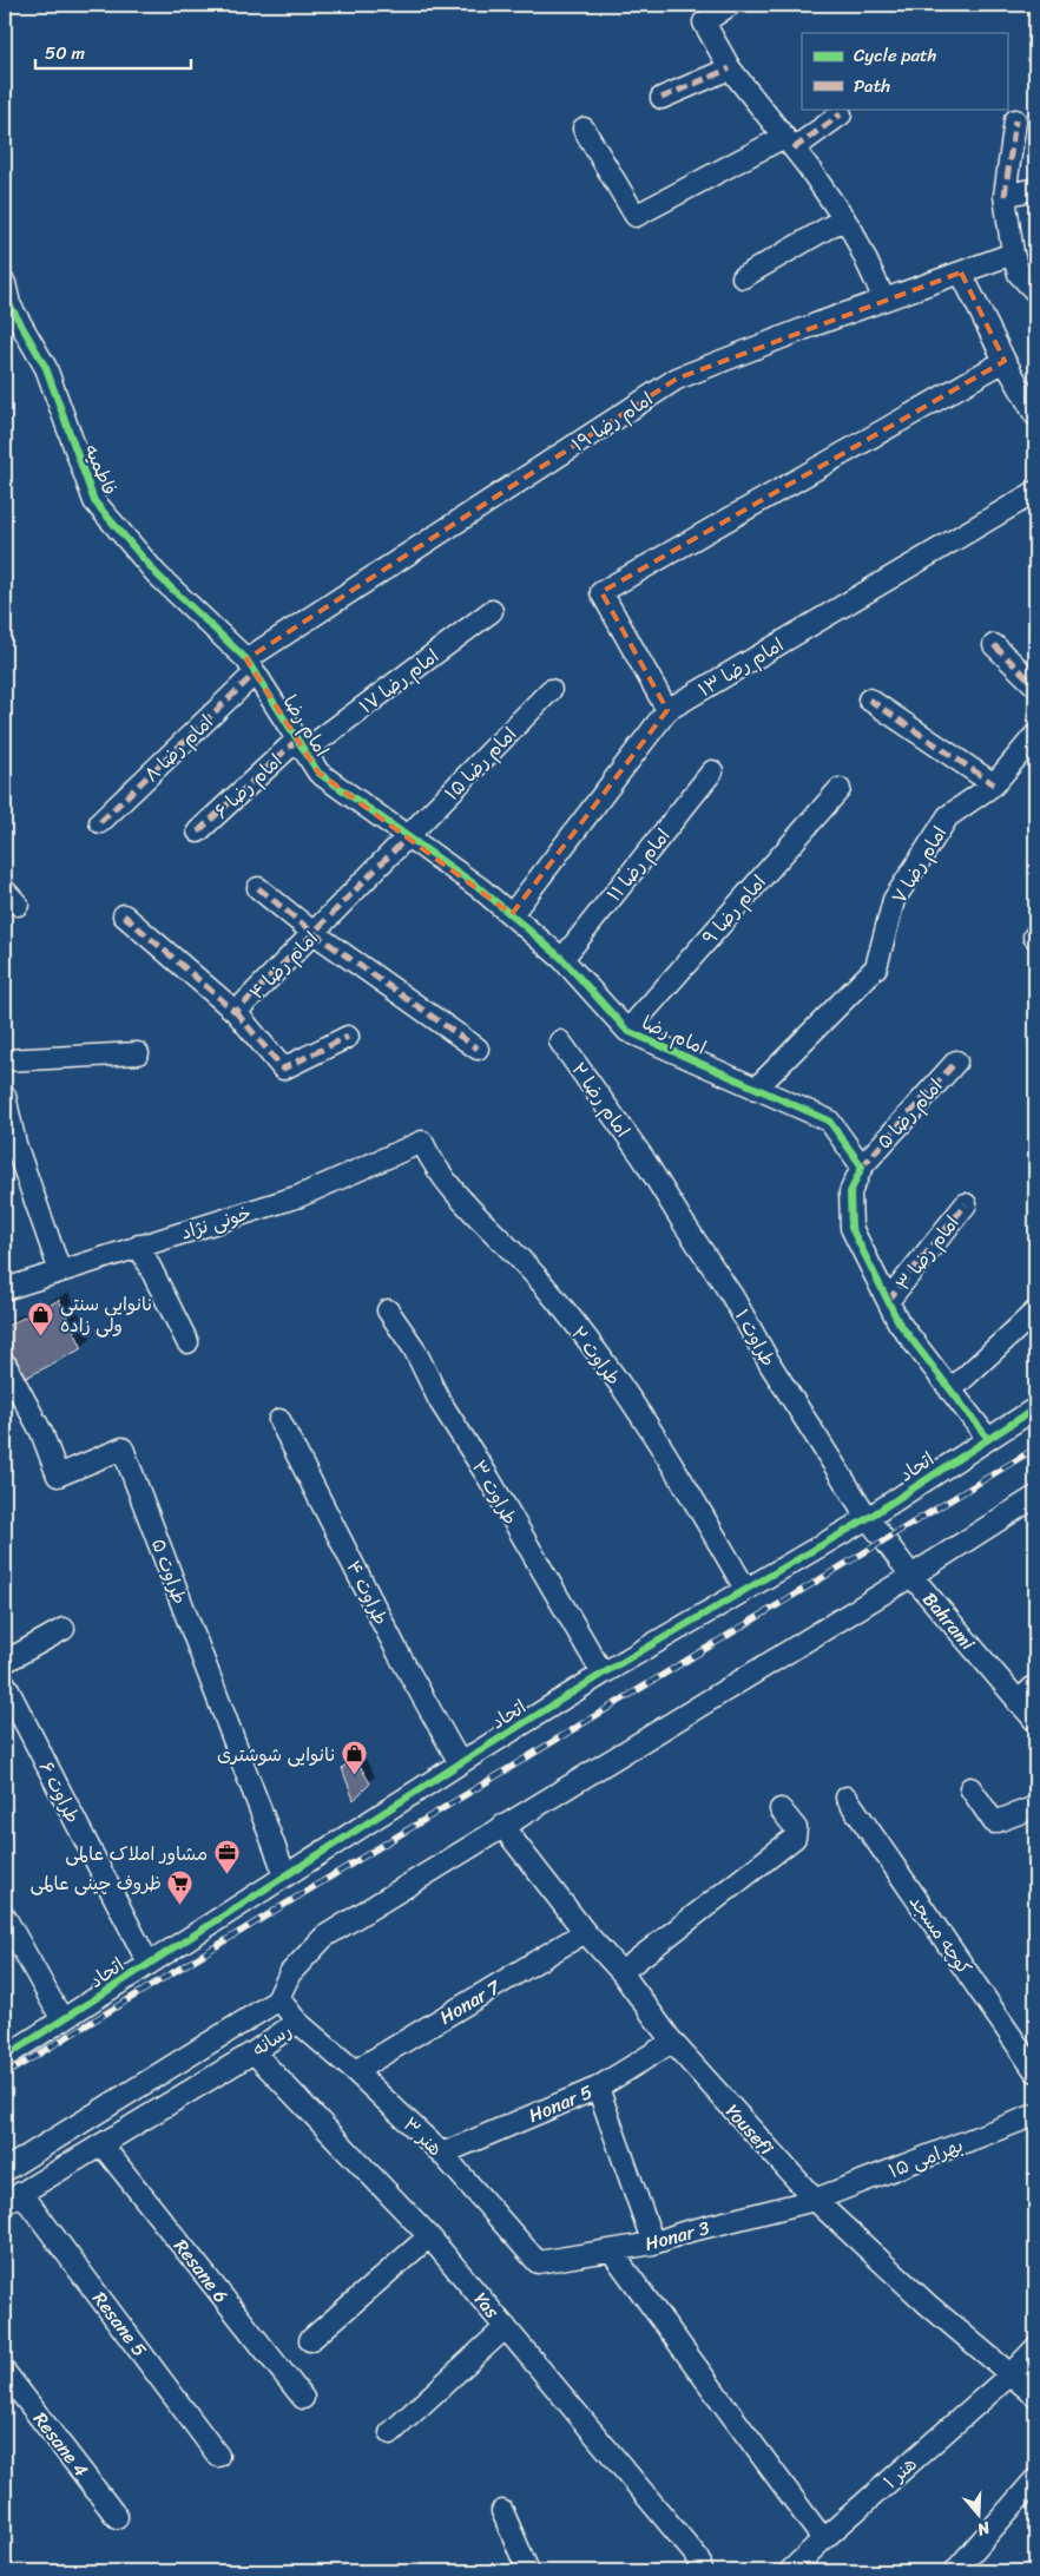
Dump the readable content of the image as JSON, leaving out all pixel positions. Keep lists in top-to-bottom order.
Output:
{
  "streets": {
    "street": [
      "امام رضا ۱۹",
      "فاطمیه",
      "امام رضا ۱۳",
      "امام رضا ۱۷",
      "امام رضا",
      "امام رضا ۸",
      "امام رضا ۱۵",
      "امام رضا ۶",
      "امام رضا ۱۱",
      "امام رضا ۷",
      "امام رضا ۹",
      "امام رضا ۴",
      "امام رضا ۲",
      "امام رضا ۵",
      "خونی نژاد",
      "امام رضا ۳",
      "طراوت ۱",
      "طراوت ۲",
      "اتحاد",
      "طراوت ۳",
      "طراوت ۵",
      "طراوت ۴",
      "Bahrami",
      "طراوت ۶",
      "کوچه مسجد",
      "Honar 7",
      "رسانه",
      "Honar 5",
      "Yousefi",
      "هنر ۳",
      "بهرامی ۱۵",
      "Honar 3",
      "Resane 6",
      "Yas",
      "Resane 5",
      "Resane 4",
      "هنر ۱"
    ]
  },
  "crossings": [
    ["امام رضا ۱۹", "فاطمیه"],
    ["امام رضا ۱۹", "امام رضا"],
    ["امام رضا ۱۹", "امام رضا ۸"],
    ["فاطمیه", "امام رضا"],
    ["فاطمیه", "امام رضا ۸"],
    ["امام رضا ۱۳", "امام رضا"],
    ["امام رضا ۱۷", "امام رضا"],
    ["امام رضا ۱۷", "امام رضا ۶"],
    ["امام رضا", "امام رضا ۸"],
    ["امام رضا", "امام رضا ۱۵"],
    ["امام رضا", "امام رضا ۶"],
    ["امام رضا", "امام رضا ۱۱"],
    ["امام رضا", "امام رضا ۷"],
    ["امام رضا", "امام رضا ۹"],
    ["امام رضا", "امام رضا ۴"],
    ["امام رضا", "امام رضا ۵"],
    ["امام رضا ۱۵", "امام رضا ۴"],
    ["امام رضا ۲", "طراوت ۱"],
    ["خونی نژاد", "طراوت ۲"],
    ["طراوت ۱", "اتحاد"],
    ["طراوت ۱", "Bahrami"],
    ["طراوت ۲", "اتحاد"],
    ["اتحاد", "طراوت ۳"],
    ["اتحاد", "طراوت ۵"],
    ["اتحاد", "طراوت ۴"],
    ["اتحاد", "Bahrami"],
    ["اتحاد", "طراوت ۶"],
    ["Honar 7", "Yousefi"],
    ["Honar 7", "هنر ۳"],
    ["رسانه", "هنر ۳"],
    ["رسانه", "Resane 6"],
    ["رسانه", "Yas"],
    ["رسانه", "Resane 5"],
    ["Honar 5", "Yousefi"],
    ["Honar 5", "هنر ۳"],
    ["Yousefi", "بهرامی ۱۵"],
    ["Yousefi", "Honar 3"],
    ["Yousefi", "هنر ۱"],
    ["هنر ۳", "Honar 3"],
    ["بهرامی ۱۵", "Honar 3"]
  ],
  "places": {
    "shop": ["نانوایی سنتی ولی زاده", "نانوایی شوشتری"],
    "office": ["مشاور املاک عالمی"],
    "supermarket": ["ظروف چینی عالمی"]
  },
  "legend": ["Cycle path", "Path"],
  "scale_bar": "50 m",
  "north": "bottom"
}
